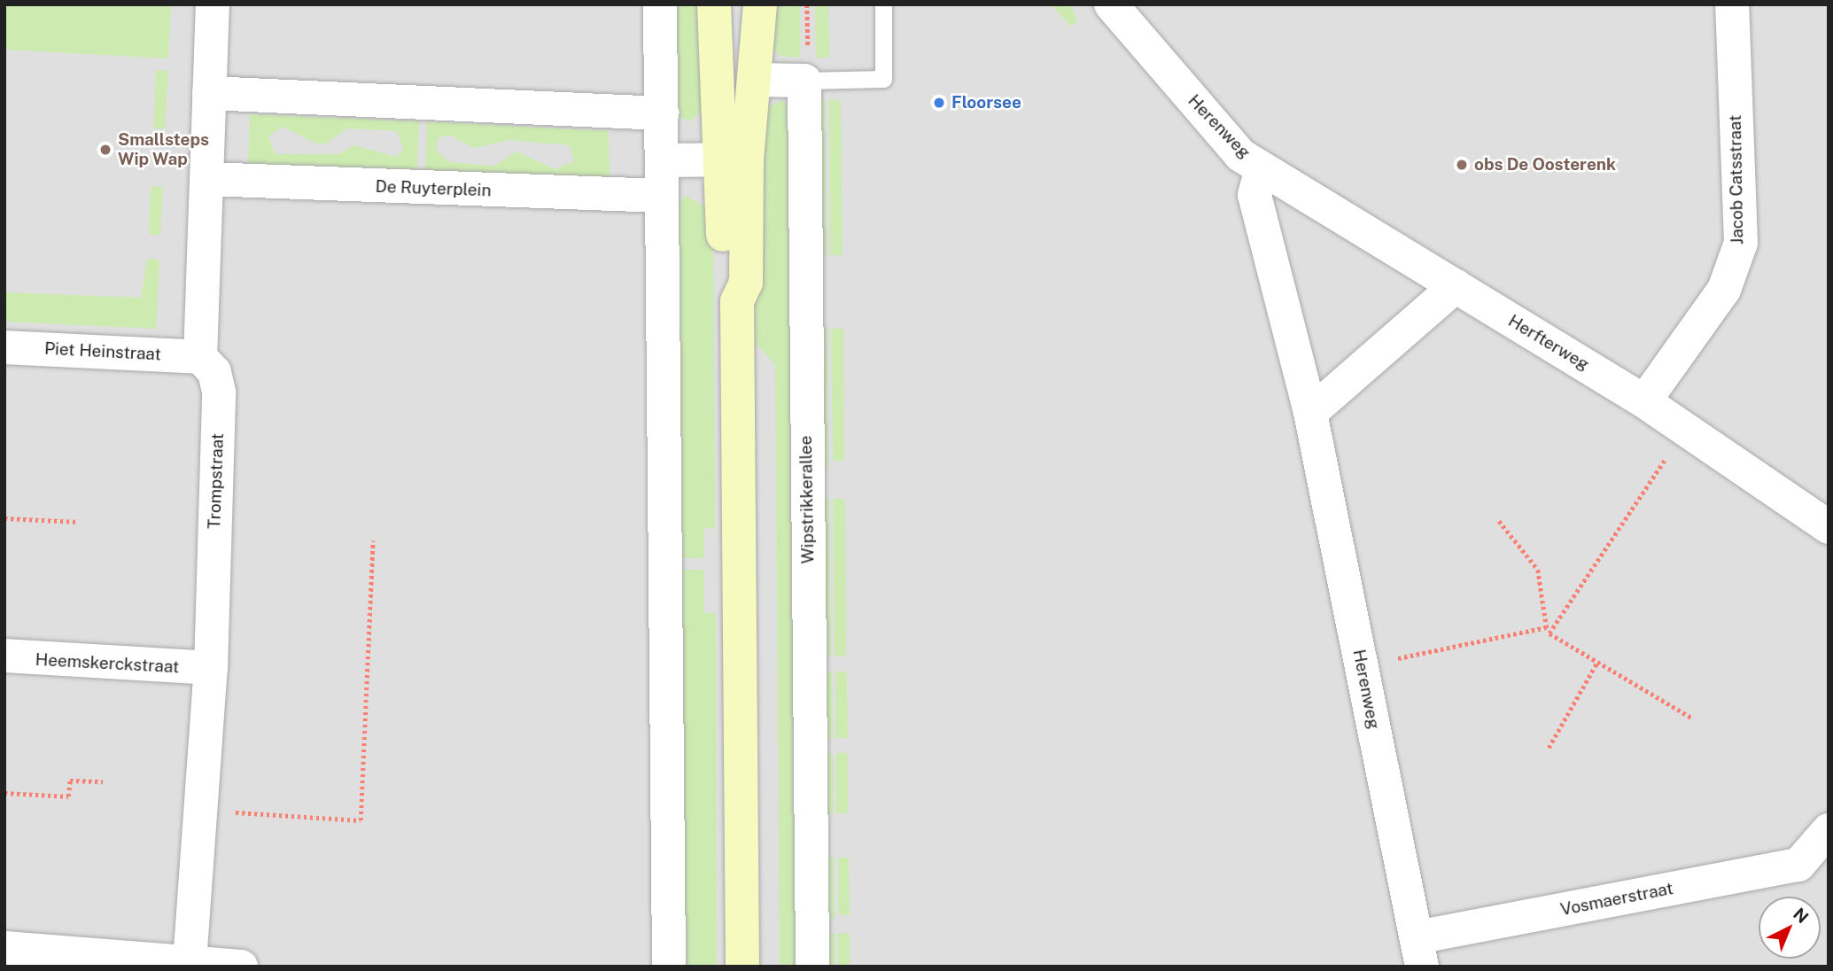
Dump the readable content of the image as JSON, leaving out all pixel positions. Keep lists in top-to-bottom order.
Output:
{
  "streets": {
    "street": [
      "Herenweg",
      "Jacob Catsstraat",
      "De Ruyterplein",
      "Herfterweg",
      "Piet Heinstraat",
      "Trompstraat",
      "Wipstrikkerallee",
      "Heemskerckstraat",
      "Vosmaerstraat"
    ]
  },
  "crossings": [
    ["Herenweg", "Herfterweg"],
    ["Herenweg", "Vosmaerstraat"],
    ["Jacob Catsstraat", "Herfterweg"],
    ["Piet Heinstraat", "Trompstraat"],
    ["Trompstraat", "Heemskerckstraat"]
  ],
  "places": ["Floorsee", "Smallsteps Wip Wap", "obs De Oosterenk"],
  "north": "top right"
}
